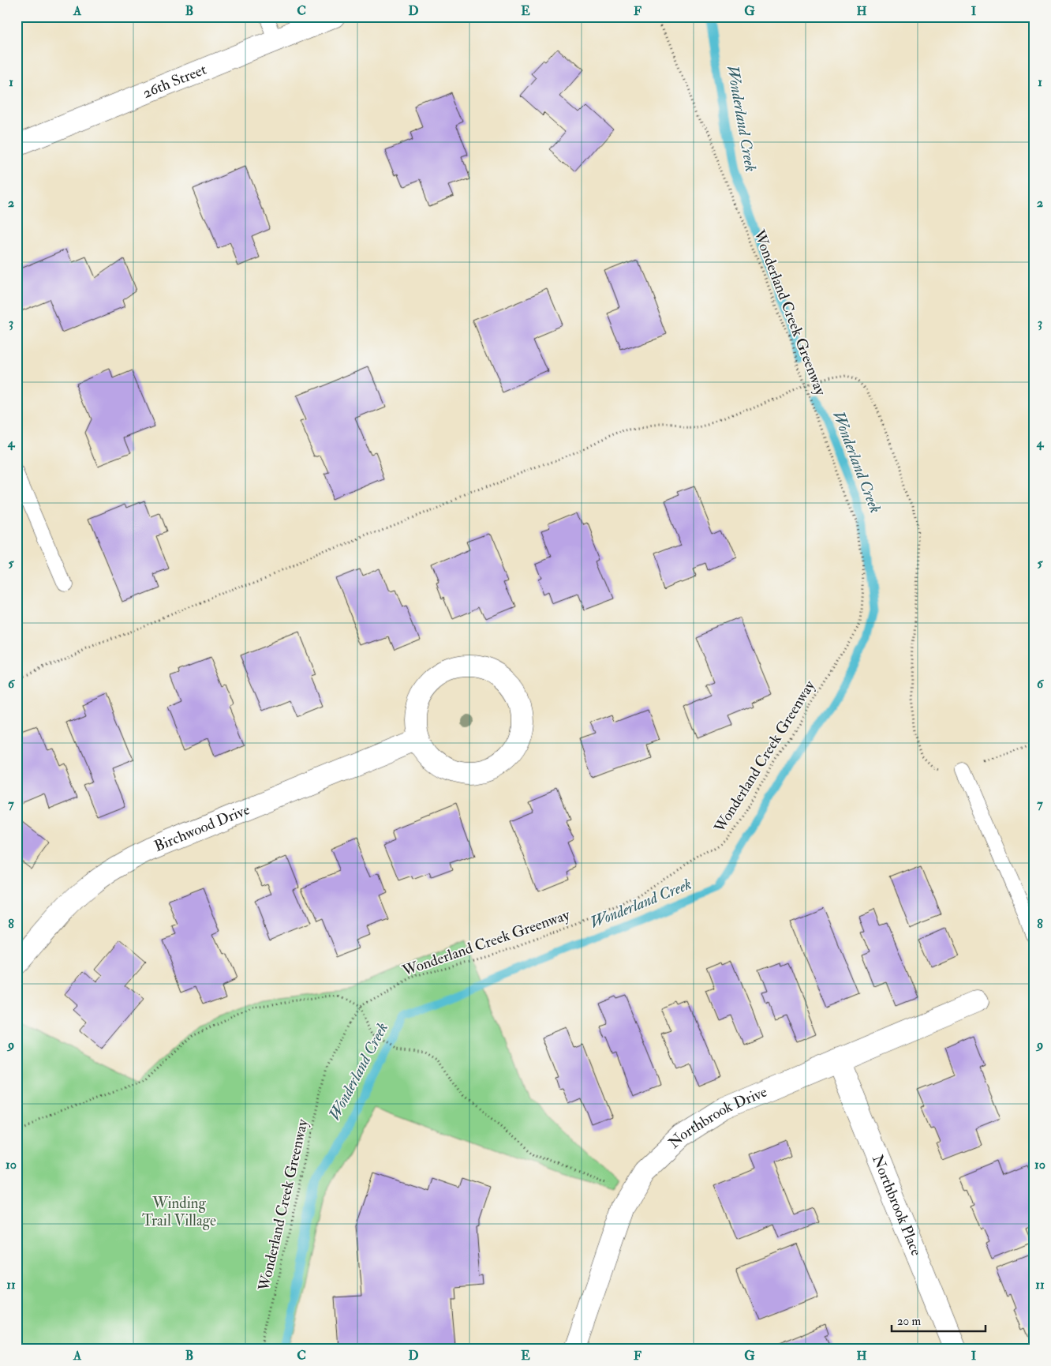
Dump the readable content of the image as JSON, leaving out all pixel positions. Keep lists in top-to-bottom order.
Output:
{
  "streets": {
    "street": [
      "26th Street",
      "Birchwood Drive",
      "Northbrook Drive",
      "Northbrook Place"
    ],
    "path": ["Wonderland Creek Greenway"]
  },
  "crossings": [
    ["Northbrook Drive", "Northbrook Place"]
  ],
  "water": ["Wonderland Creek"],
  "parks": ["Winding Trail Village"],
  "scale_bar": "20 m",
  "grid": {
    "columns": [
      "A",
      "B",
      "C",
      "D",
      "E",
      "F",
      "G",
      "H",
      "I"
    ],
    "rows": [
      "1",
      "2",
      "3",
      "4",
      "5",
      "6",
      "7",
      "8",
      "9",
      "10",
      "11"
    ]
  }
}
